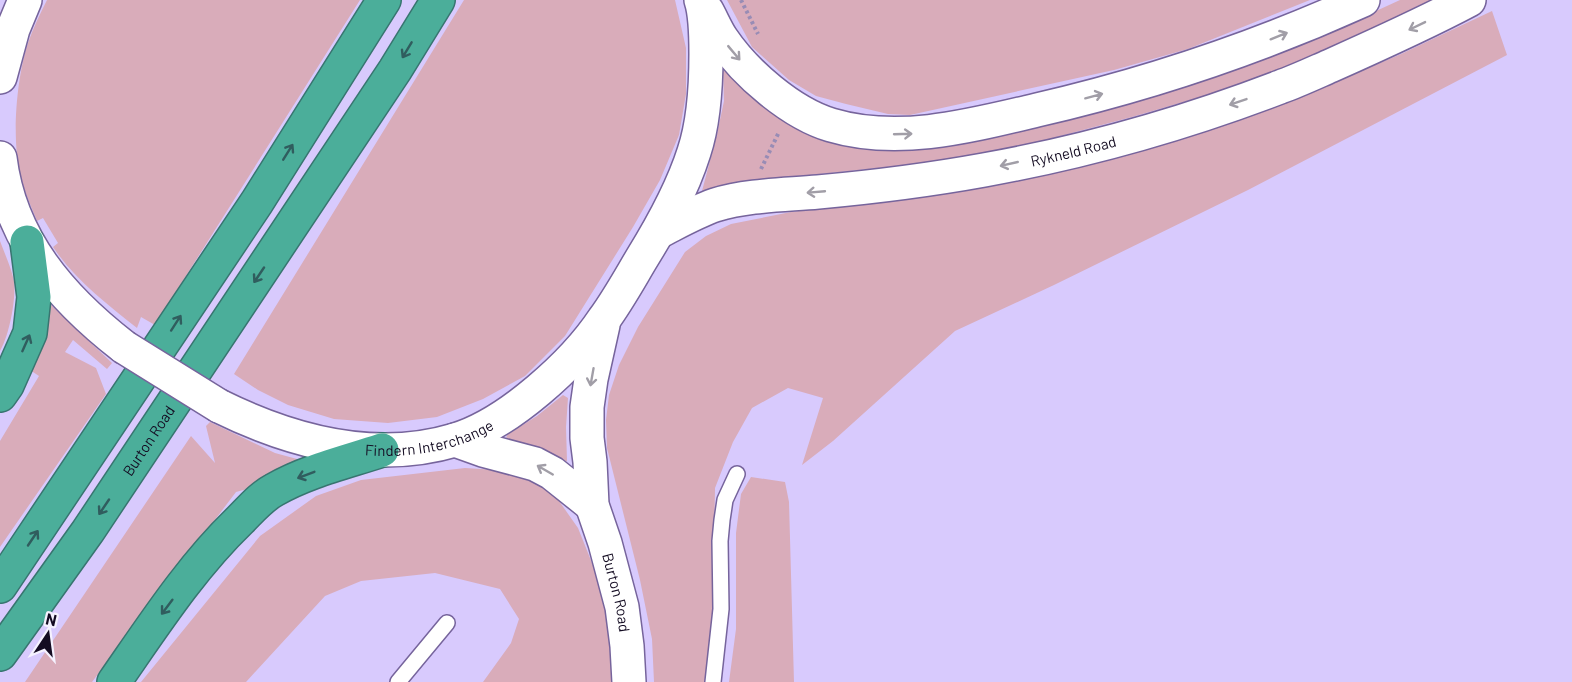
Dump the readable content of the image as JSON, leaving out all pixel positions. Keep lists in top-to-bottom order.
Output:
{
  "streets": {
    "highway": ["Burton Road"],
    "street": ["Rykneld Road", "Findern Interchange"]
  },
  "crossings": [
    ["Rykneld Road", "Findern Interchange"],
    ["Findern Interchange", "Burton Road"]
  ],
  "north": "top"
}
